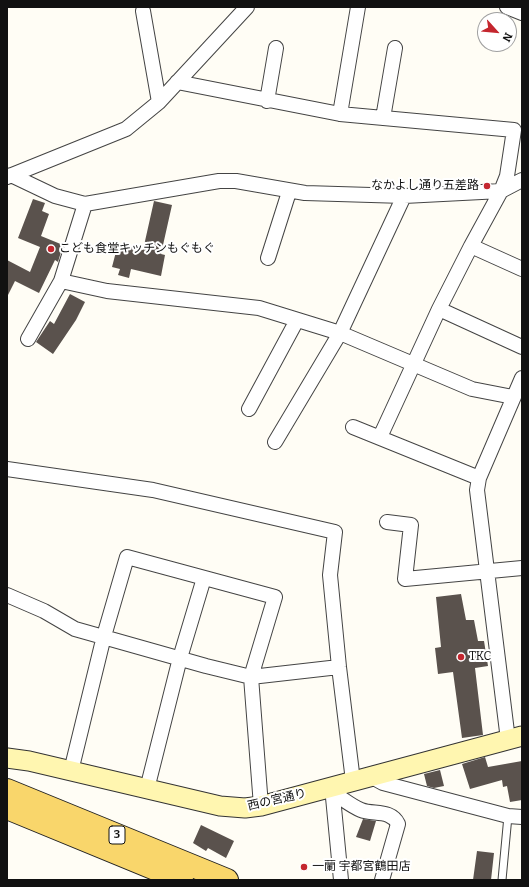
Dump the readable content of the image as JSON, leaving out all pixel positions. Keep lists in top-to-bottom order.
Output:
{
  "streets": {
    "main road": ["3"],
    "street": ["西の宮通り"]
  },
  "places": [
    "なかよし通り五差路",
    "こども食堂キッチンもぐもぐ",
    "TKC",
    "一蘭 宇都宮鶴田店"
  ],
  "north": "bottom right"
}
